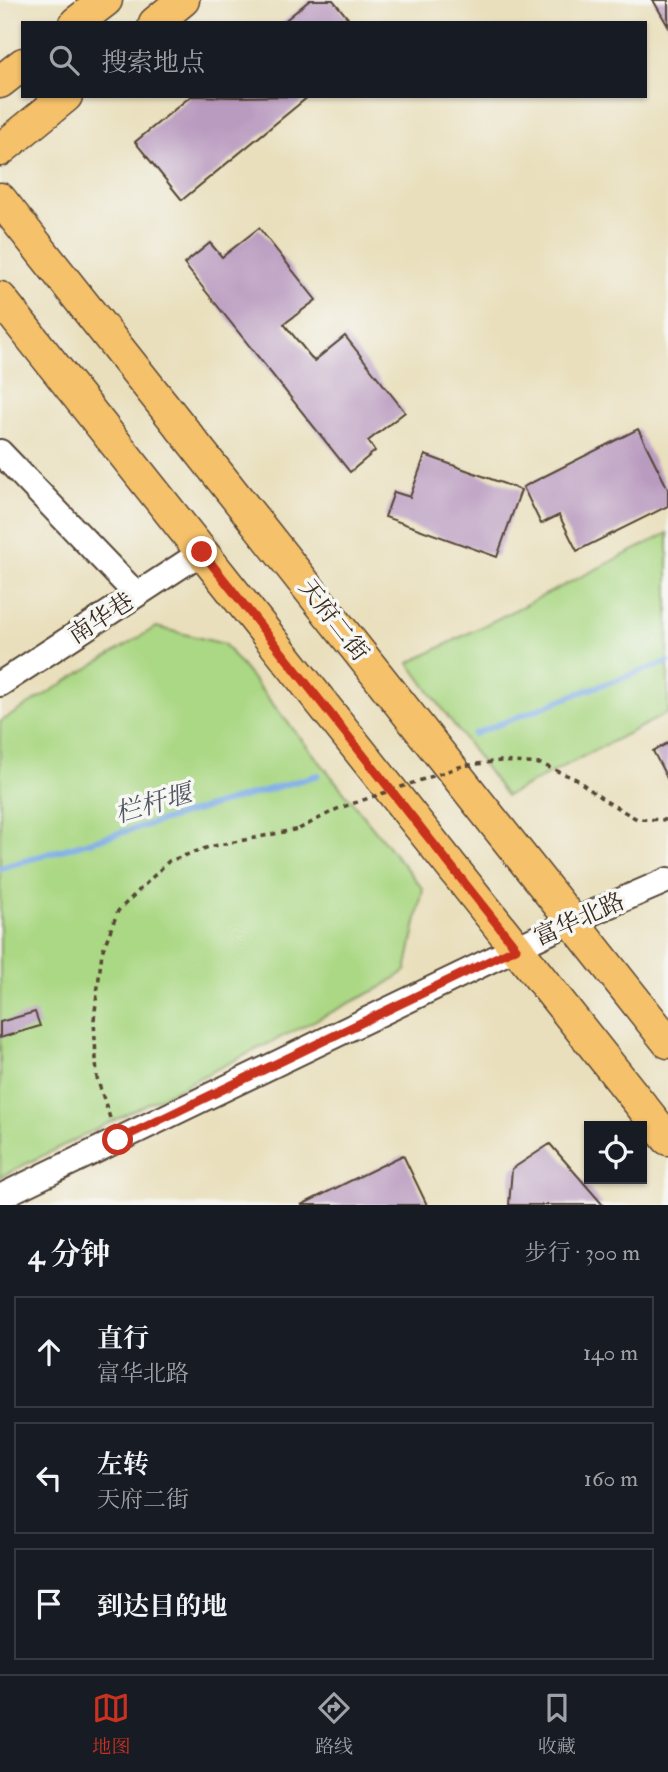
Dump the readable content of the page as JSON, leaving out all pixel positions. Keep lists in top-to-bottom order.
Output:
{
  "streets": {
    "main road": ["天府二街"],
    "street": ["南华巷", "富华北路"]
  },
  "crossings": [
    ["天府二街", "富华北路"]
  ],
  "water": ["栏杆堰"],
  "page": {
    "search": "搜索地点",
    "heading": ["4 分钟", "步行 · 300 m"],
    "list": [
      ["直行", "富华北路", "140 m"],
      ["左转", "天府二街", "160 m"],
      "到达目的地"
    ],
    "nav": ["地图", "路线", "收藏"]
  }
}
